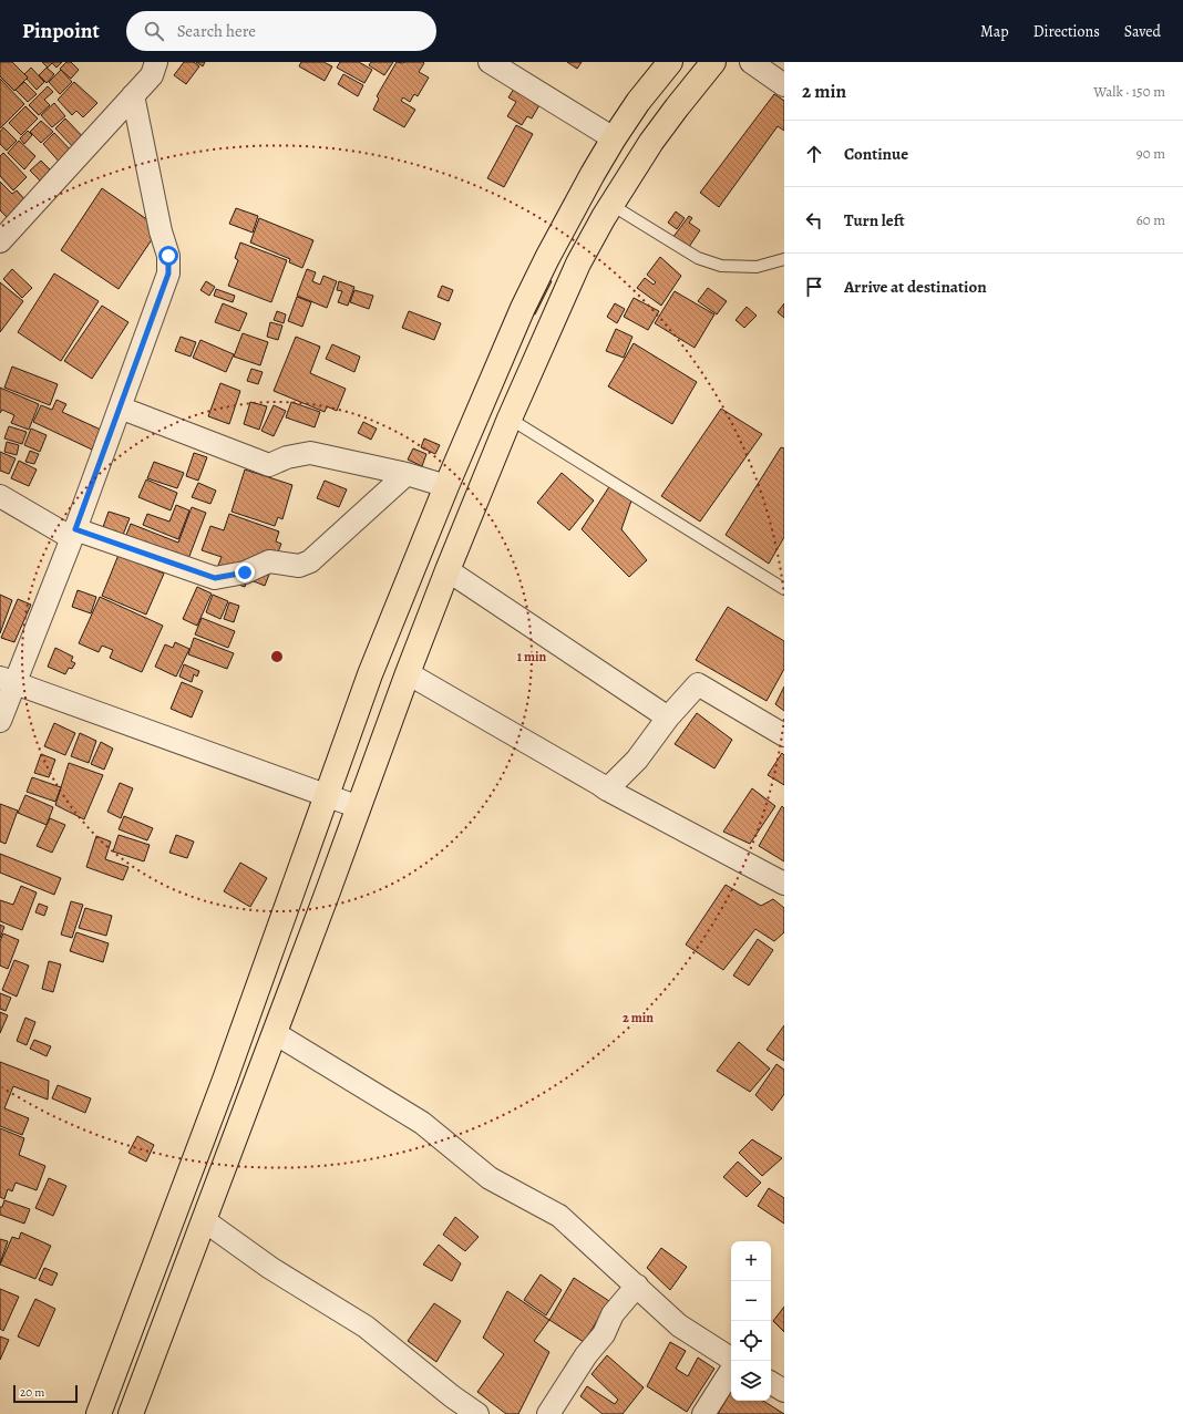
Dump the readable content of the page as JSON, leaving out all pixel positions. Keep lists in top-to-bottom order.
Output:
{
  "scale_bar": "20 m",
  "page": {
    "header": "Pinpoint",
    "search": "Search here",
    "nav": ["Map", "Directions", "Saved"],
    "heading": ["2 min", "Walk · 150 m"],
    "list": [
      ["Continue", "90 m"],
      ["Turn left", "60 m"],
      "Arrive at destination"
    ],
    "map_buttons": ["+", "−"],
    "scale": "20 m"
  },
  "rings": ["1 min", "2 min"]
}
